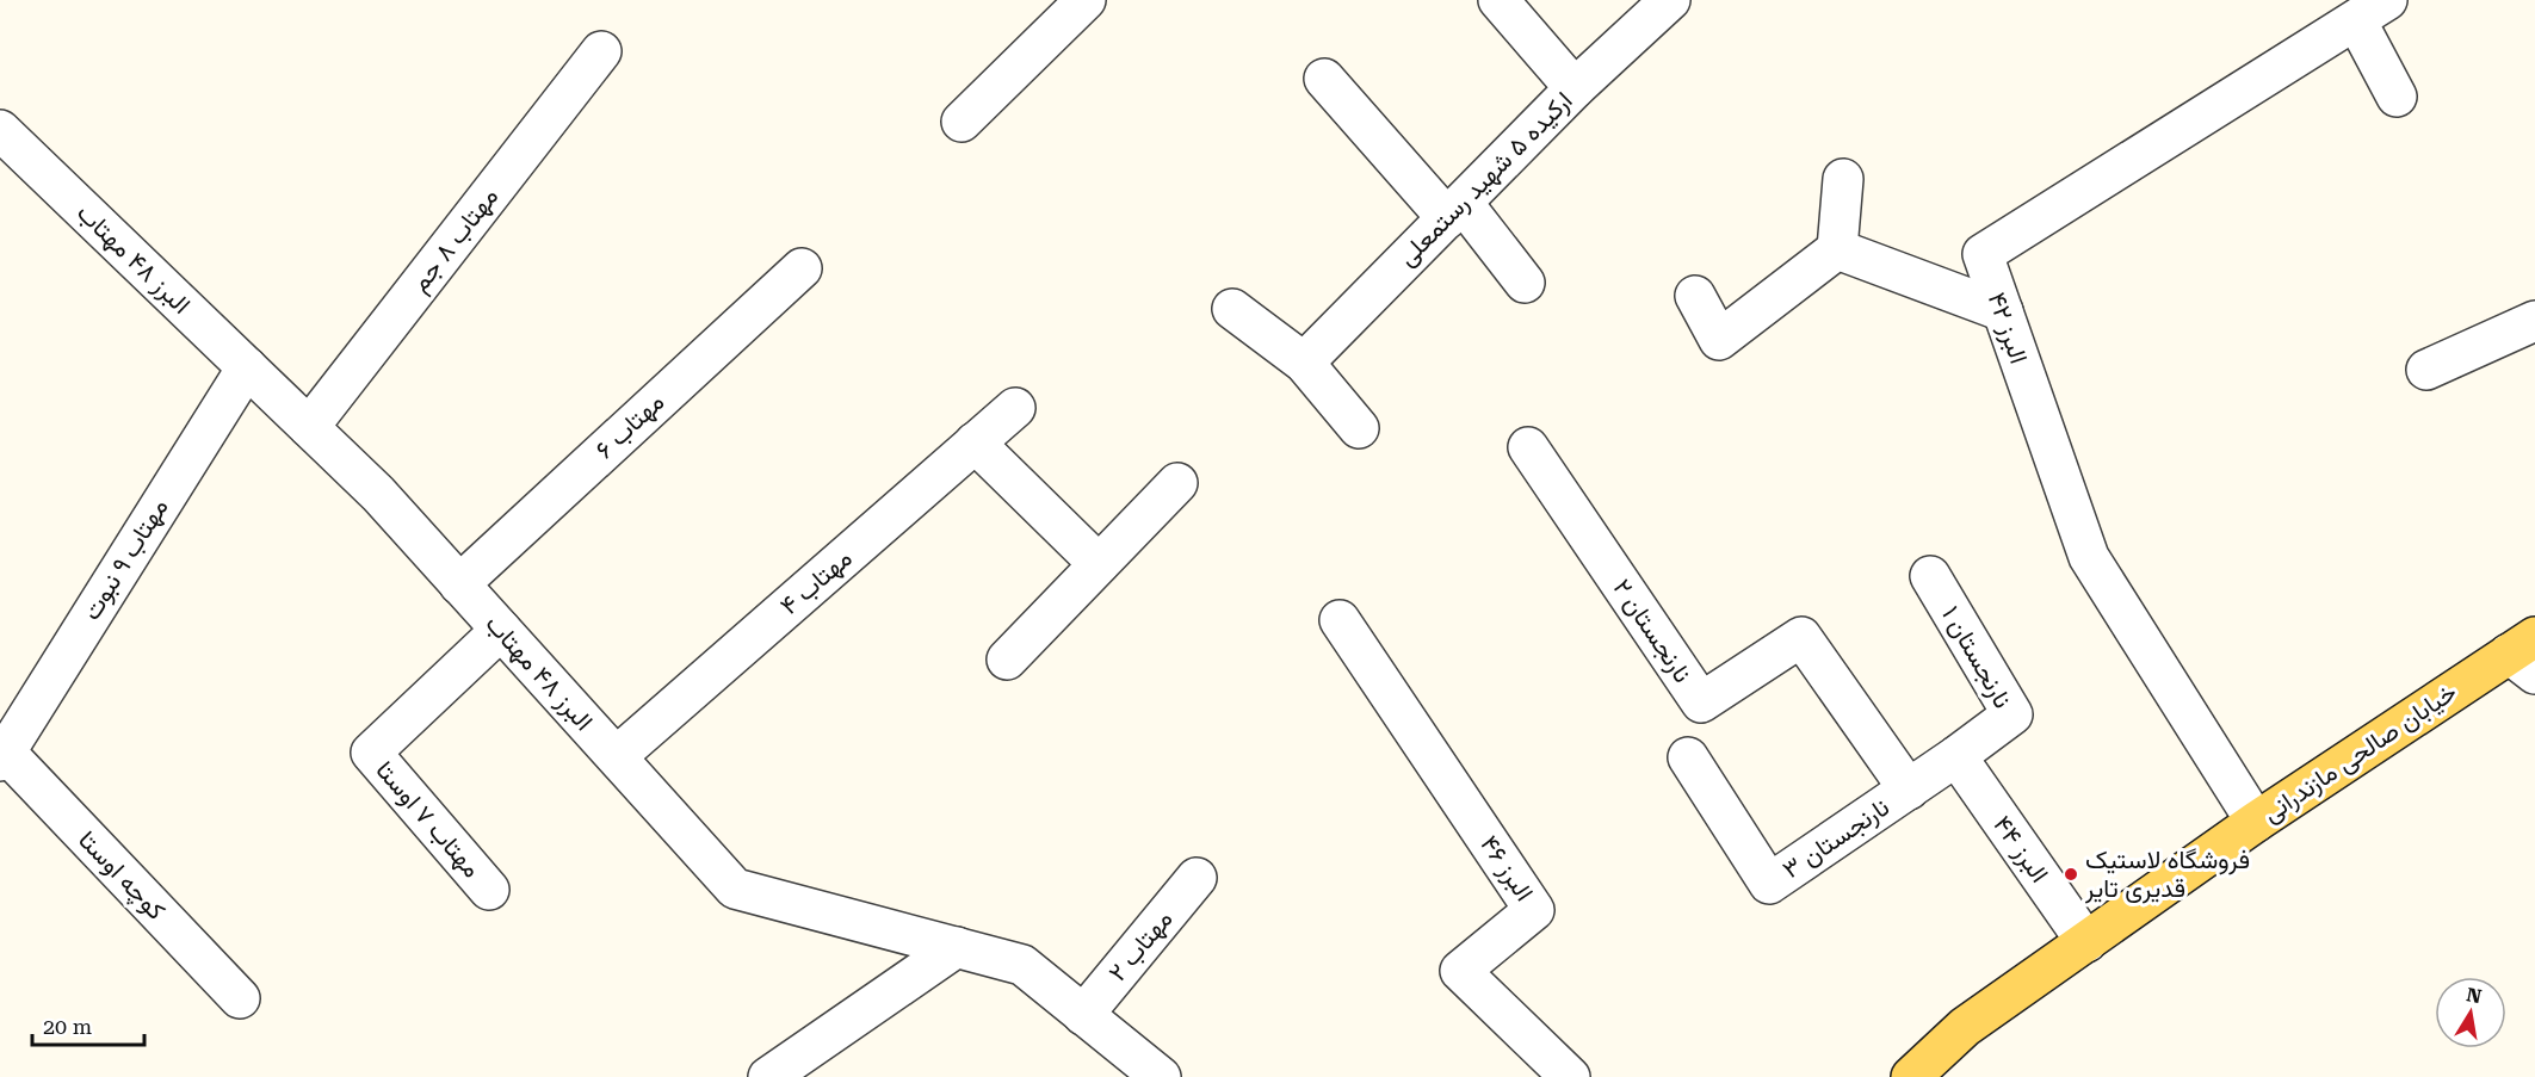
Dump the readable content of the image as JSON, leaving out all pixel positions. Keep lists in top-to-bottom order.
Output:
{
  "streets": {
    "main road": ["خیابان صالحی مازندرانی"],
    "street": [
      "ارکیده ۵ شهید رستمعلی",
      "مهتاب ۸ جم",
      "البرز ۴۸ مهتاب",
      "البرز ۴۲",
      "مهتاب ۶",
      "مهتاب ۹ نبوت",
      "مهتاب ۴",
      "نارنجستان ۲",
      "نارنجستان ۱",
      "مهتاب ۷ اوستا",
      "نارنجستان ۳",
      "البرز ۴۴",
      "البرز ۴۶",
      "کوچه اوستا",
      "مهتاب ۲"
    ]
  },
  "crossings": [
    ["مهتاب ۸ جم", "البرز ۴۸ مهتاب"],
    ["البرز ۴۸ مهتاب", "مهتاب ۶"],
    ["البرز ۴۸ مهتاب", "مهتاب ۹ نبوت"],
    ["البرز ۴۸ مهتاب", "مهتاب ۴"],
    ["البرز ۴۸ مهتاب", "مهتاب ۷ اوستا"],
    ["البرز ۴۸ مهتاب", "مهتاب ۲"],
    ["البرز ۴۲", "خیابان صالحی مازندرانی"],
    ["مهتاب ۹ نبوت", "کوچه اوستا"],
    ["نارنجستان ۲", "نارنجستان ۳"],
    ["نارنجستان ۱", "نارنجستان ۳"],
    ["نارنجستان ۱", "البرز ۴۴"],
    ["خیابان صالحی مازندرانی", "البرز ۴۴"],
    ["نارنجستان ۳", "البرز ۴۴"]
  ],
  "places": ["فروشگاه لاستیک قدیری تایر"],
  "scale_bar": "20 m",
  "north": "top"
}
